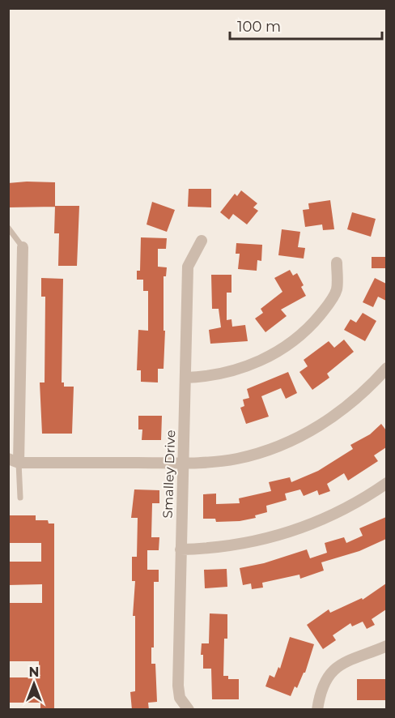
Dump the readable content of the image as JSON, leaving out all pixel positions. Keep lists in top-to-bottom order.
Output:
{
  "streets": {
    "street": ["Smalley Drive"]
  },
  "scale_bar": "100 m",
  "north": "top"
}
